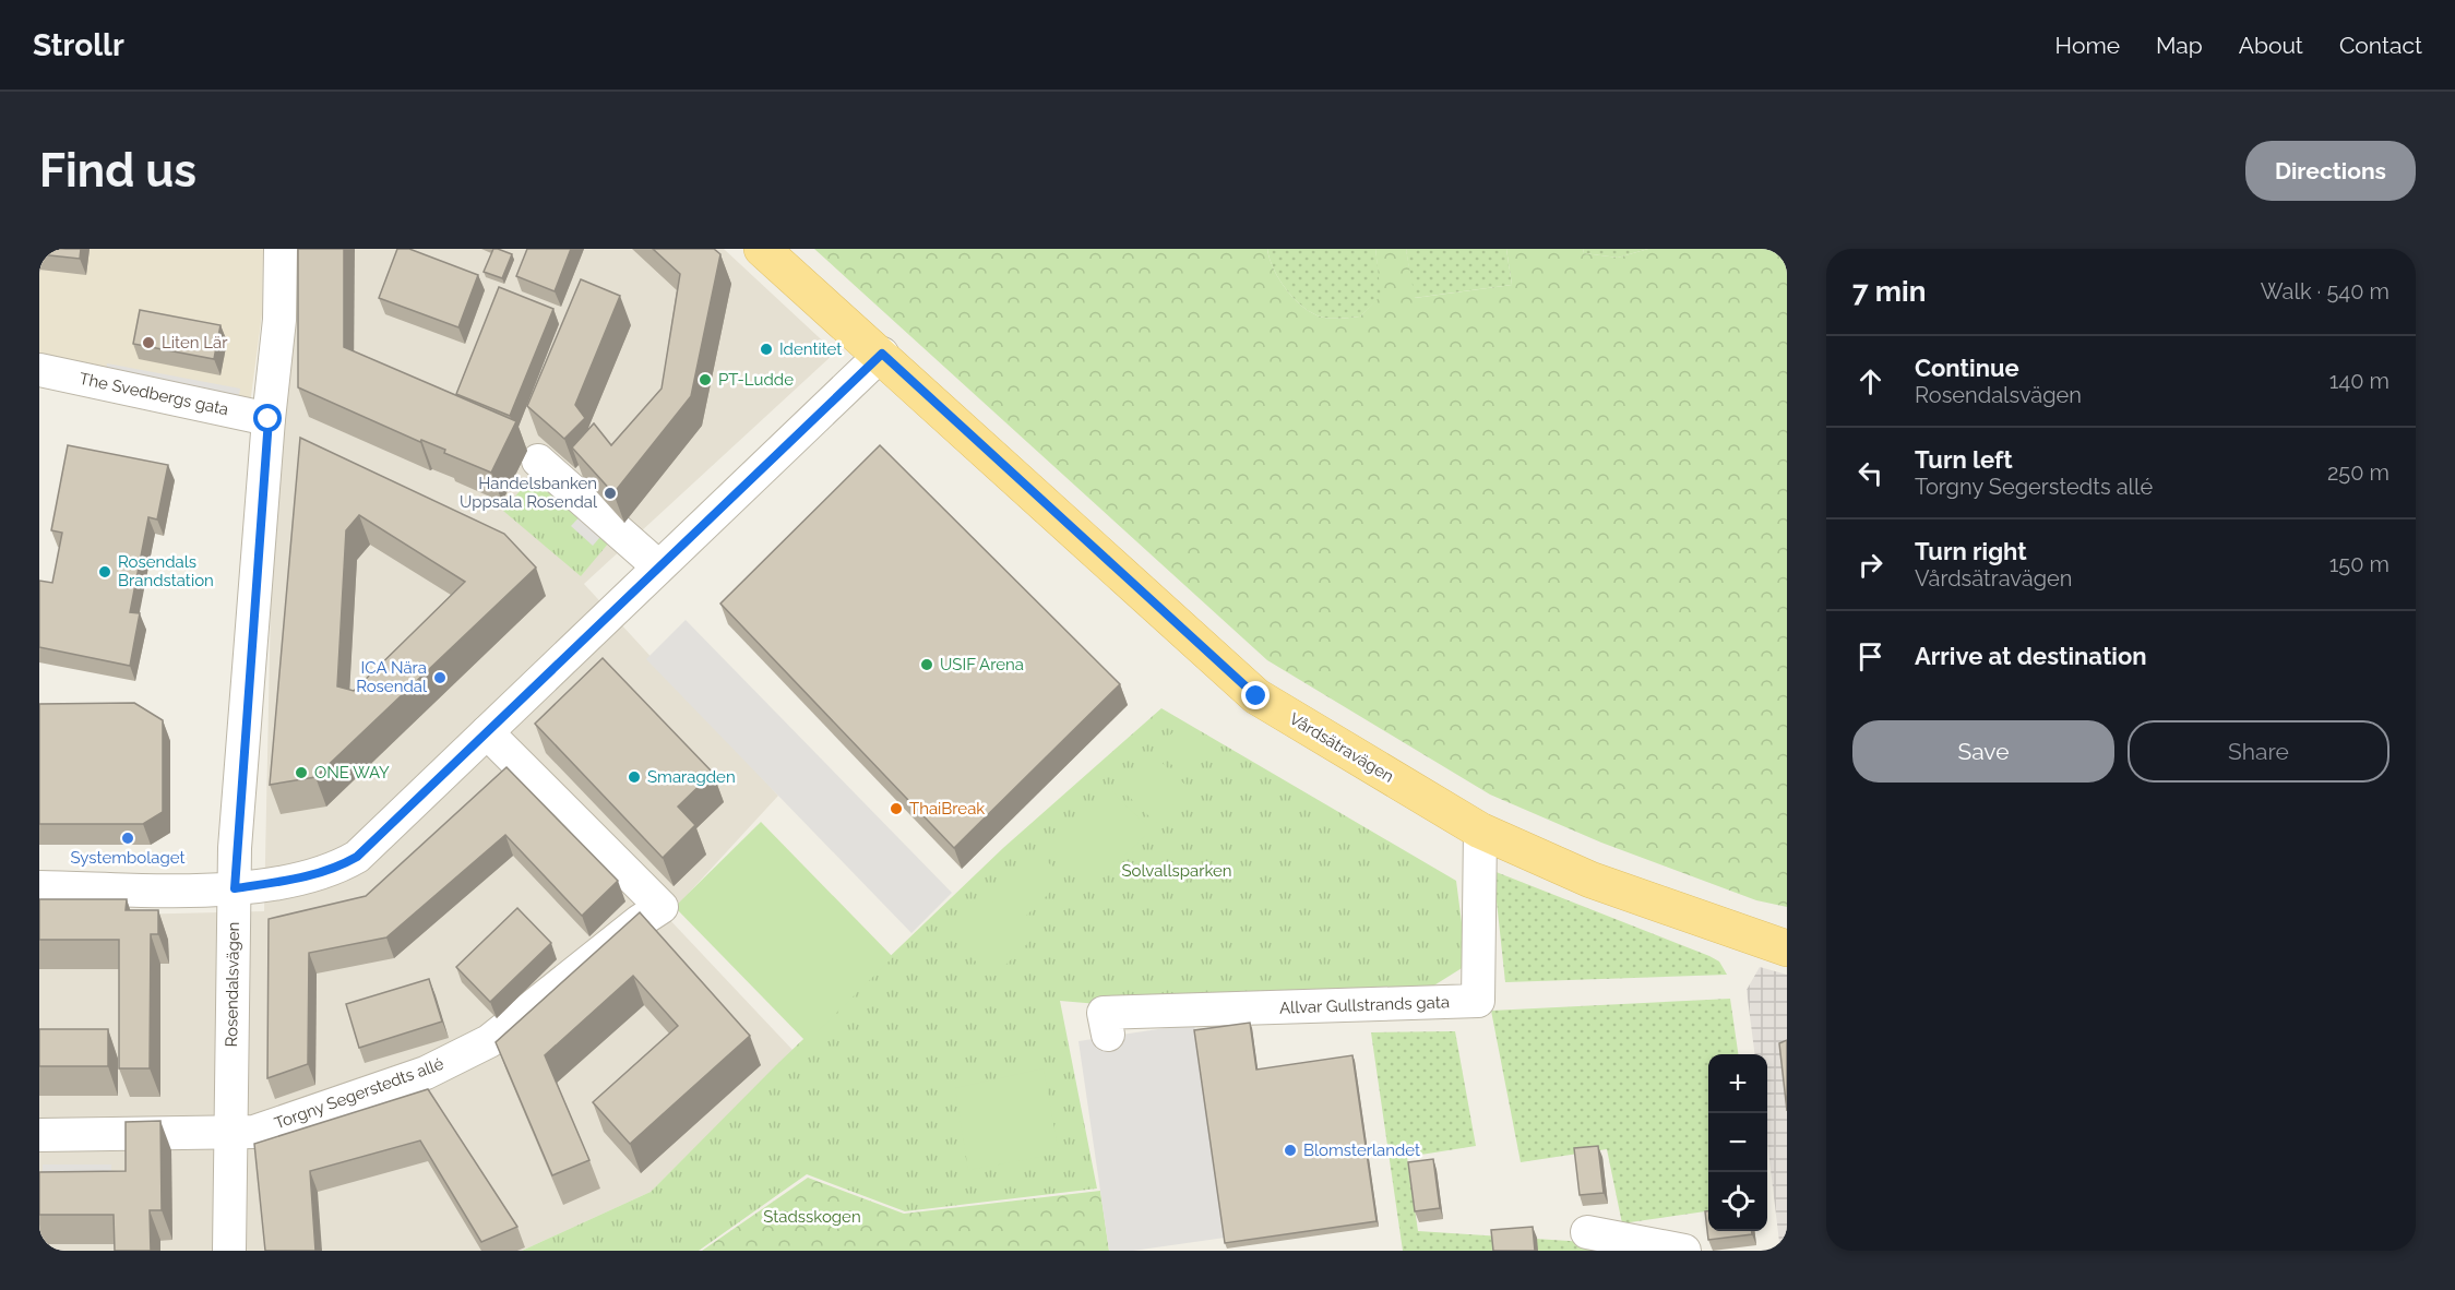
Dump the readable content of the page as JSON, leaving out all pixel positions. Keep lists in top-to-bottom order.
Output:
{
  "streets": {
    "main road": ["Vårdsätravägen"],
    "street": [
      "The Svedbergs gata",
      "Rosendalsvägen",
      "Allvar Gullstrands gata",
      "Torgny Segerstedts allé"
    ]
  },
  "crossings": [
    ["The Svedbergs gata", "Rosendalsvägen"],
    ["Vårdsätravägen", "Allvar Gullstrands gata"],
    ["Rosendalsvägen", "Torgny Segerstedts allé"]
  ],
  "parks": ["Solvallsparken", "Stadsskogen"],
  "places": [
    "Liten Lär",
    "Identitet",
    "PT-Ludde",
    "Handelsbanken Uppsala Rosendal",
    "Rosendals Brandstation",
    "USIF Arena",
    "ICA Nära Rosendal",
    "ONE WAY",
    "Smaragden",
    "ThaiBreak",
    "Systembolaget",
    "Blomsterlandet"
  ],
  "page": {
    "header": "Strollr",
    "nav": [
      "Home",
      "Map",
      "About",
      "Contact"
    ],
    "buttons": [
      "Directions",
      ["Save", "Share"]
    ],
    "title": "Find us",
    "heading": ["7 min", "Walk · 540 m"],
    "list": [
      ["Continue", "Rosendalsvägen", "140 m"],
      ["Turn left", "Torgny Segerstedts allé", "250 m"],
      ["Turn right", "Vårdsätravägen", "150 m"],
      "Arrive at destination"
    ],
    "map_buttons": ["+", "−"]
  }
}
